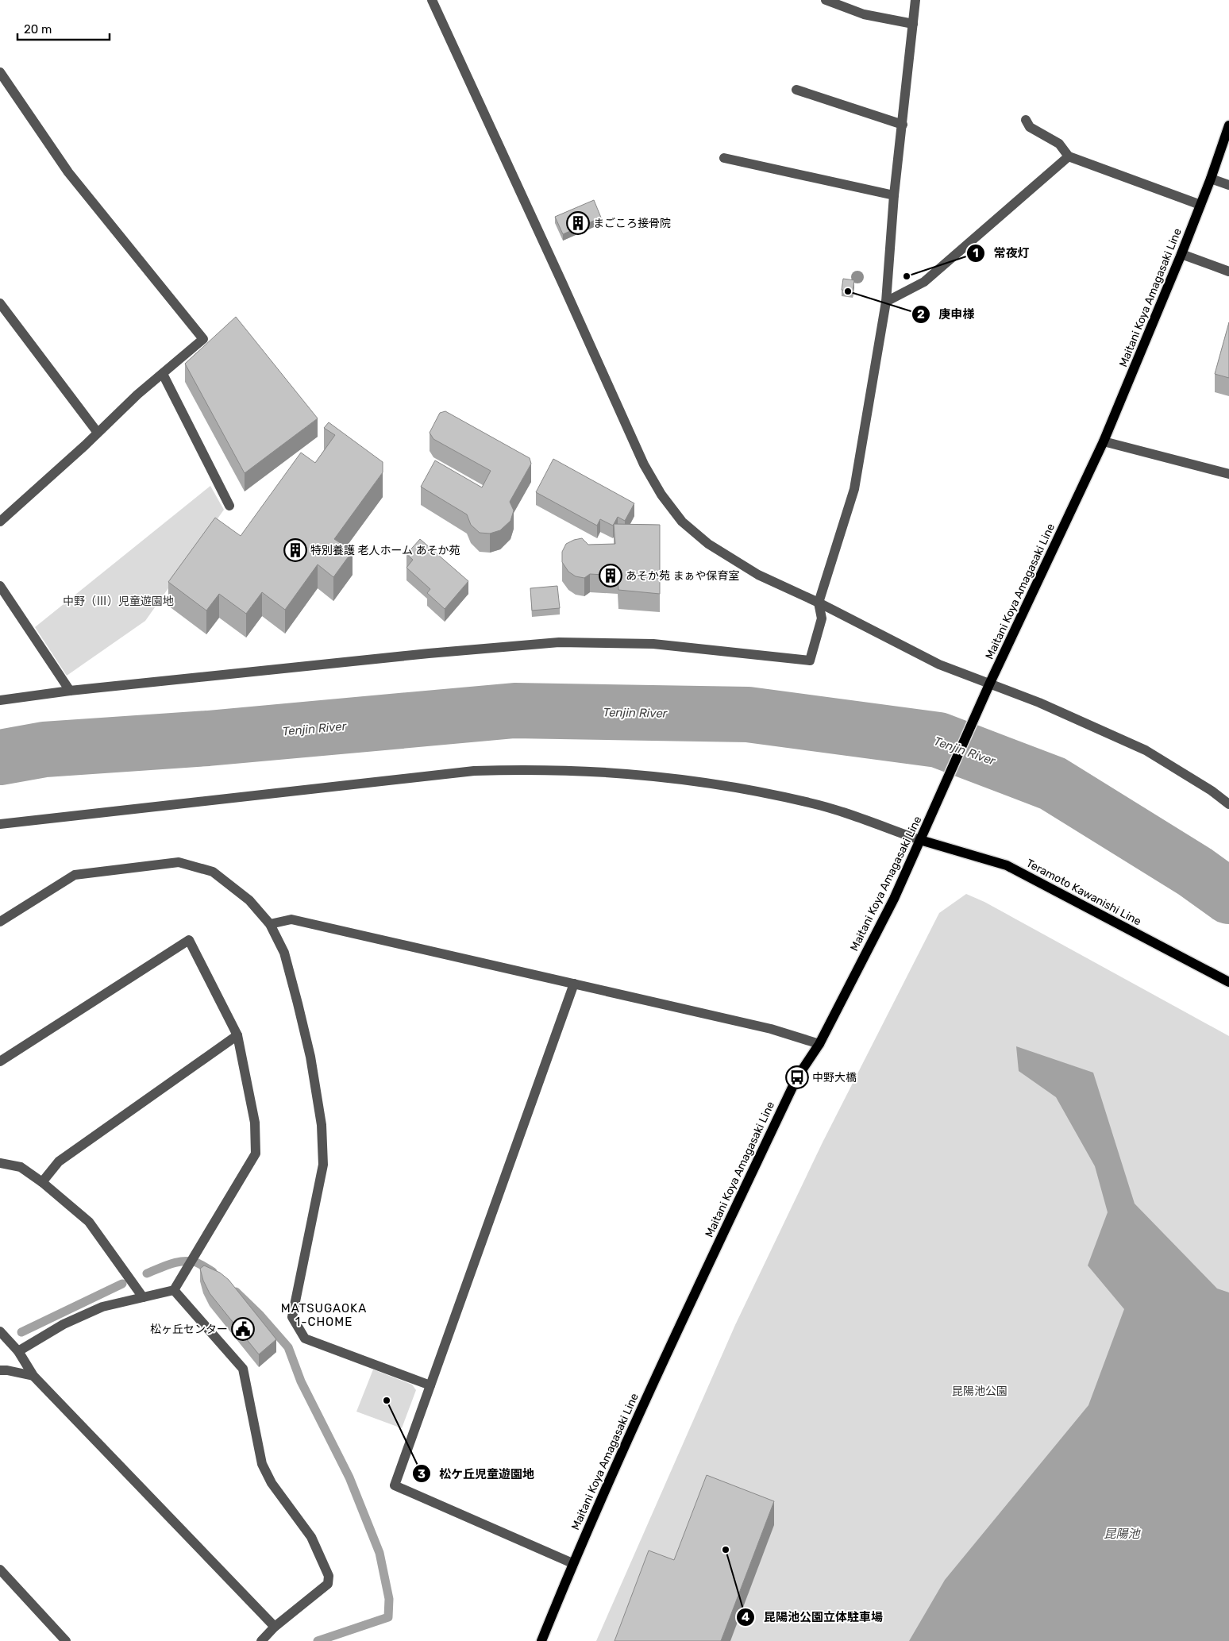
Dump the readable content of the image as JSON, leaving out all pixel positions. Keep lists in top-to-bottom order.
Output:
{
  "streets": {
    "main road": ["Maitani Koya Amagasaki Line", "Teramoto Kawanishi Line"]
  },
  "crossings": [
    ["Maitani Koya Amagasaki Line", "Teramoto Kawanishi Line"]
  ],
  "districts": ["MATSUGAOKA 1-CHOME"],
  "water": ["Tenjin River", "昆陽池"],
  "parks": ["中野（Ⅲ）児童遊園地", "昆陽池公園"],
  "places": {
    "building": ["まごころ接骨院", "特別養護 老人ホーム あそか苑", "あそか苑 まぁや保育室"],
    "other": [
      "常夜灯",
      "庚申様",
      "松ケ丘児童遊園地",
      "昆陽池公園立体駐車場"
    ],
    "bus stop": ["中野大橋"],
    "public building": ["松ヶ丘センター"]
  },
  "scale_bar": "20 m"
}
